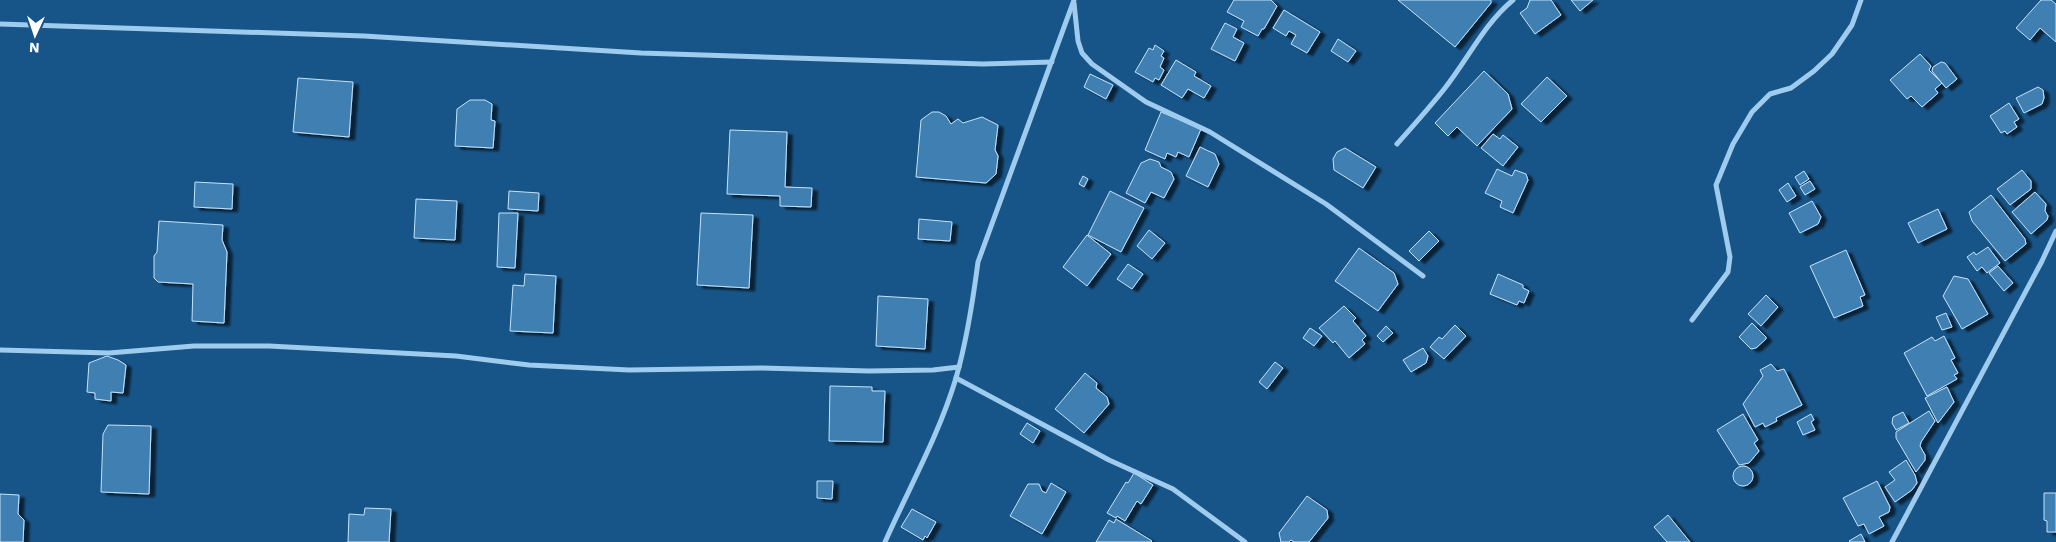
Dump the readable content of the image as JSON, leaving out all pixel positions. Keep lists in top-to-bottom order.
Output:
{
  "north": "bottom"
}
